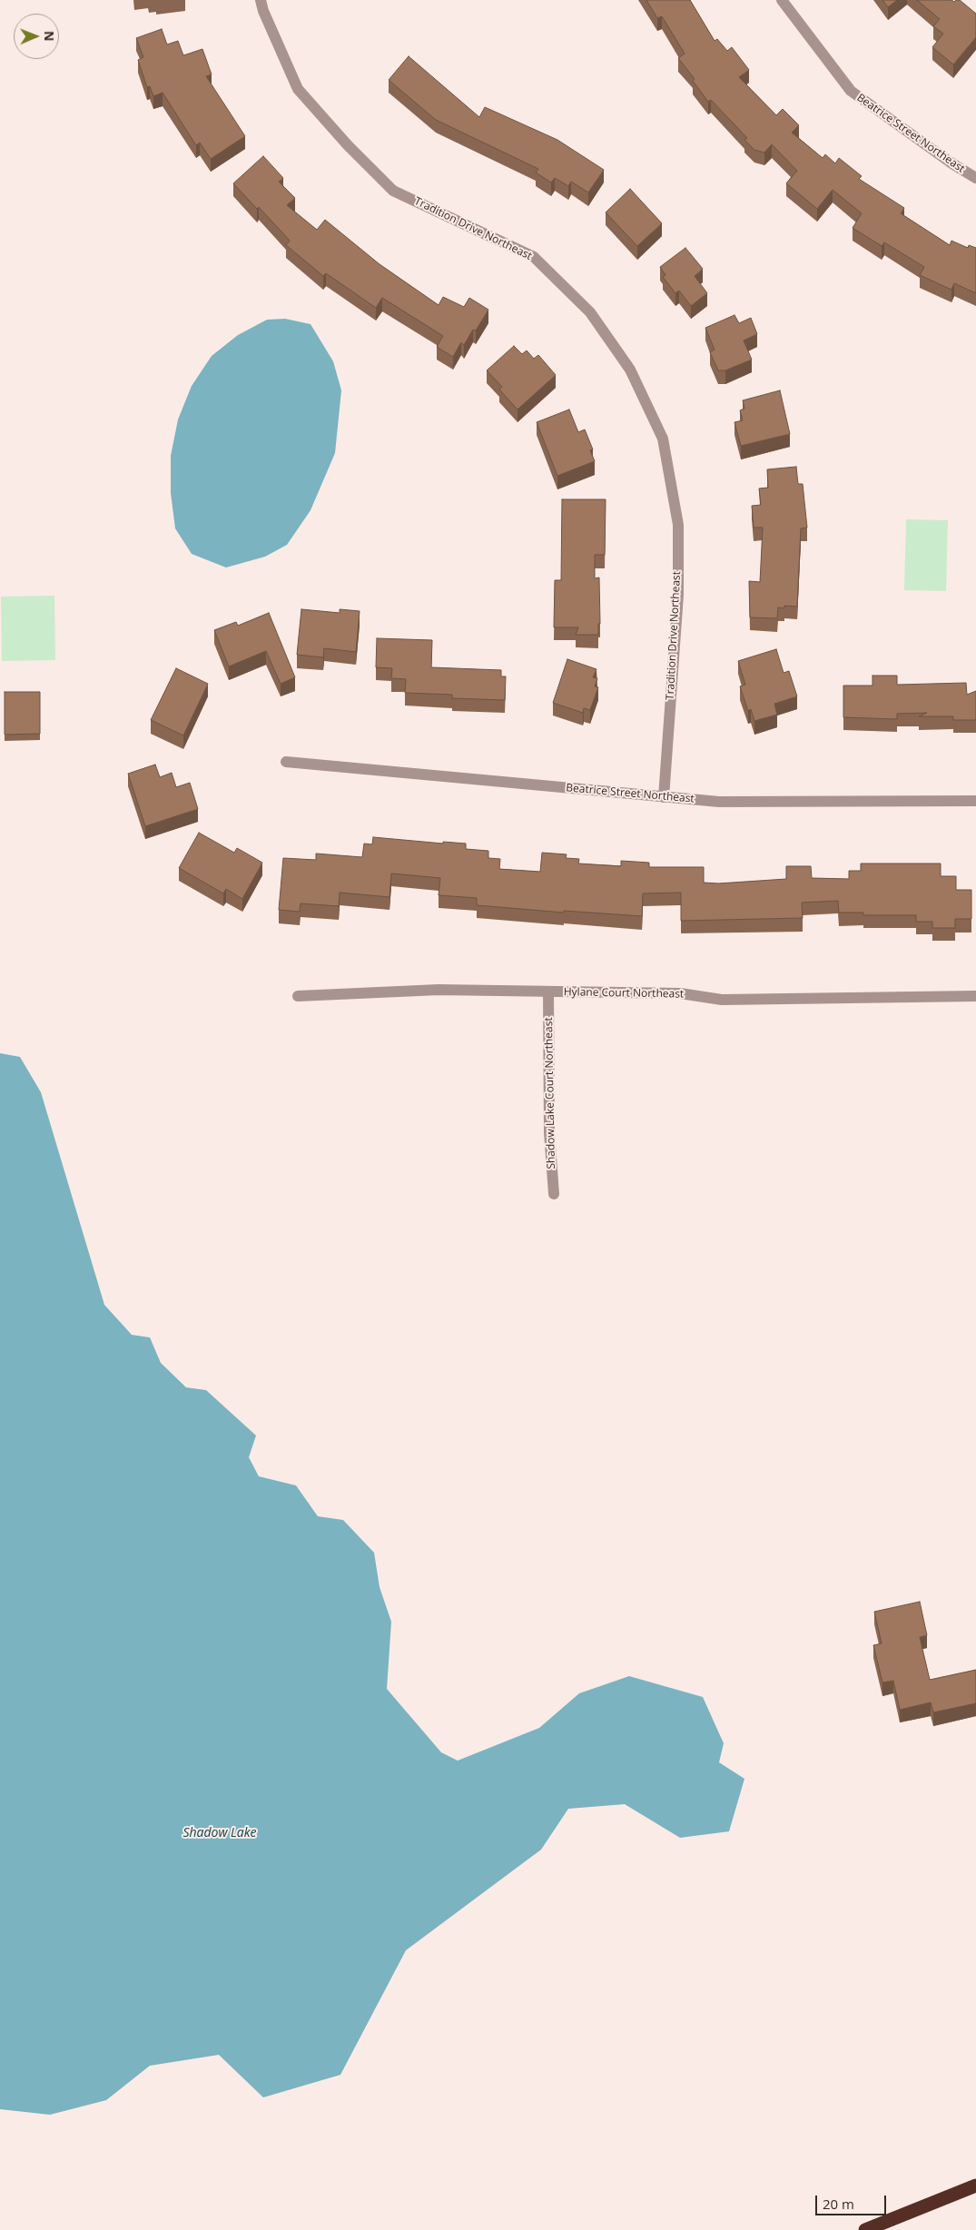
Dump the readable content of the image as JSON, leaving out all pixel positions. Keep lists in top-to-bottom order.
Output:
{
  "streets": {
    "street": [
      "Beatrice Street Northeast",
      "Tradition Drive Northeast",
      "Hylane Court Northeast",
      "Shadow Lake Court Northeast"
    ]
  },
  "crossings": [
    ["Beatrice Street Northeast", "Tradition Drive Northeast"],
    ["Hylane Court Northeast", "Shadow Lake Court Northeast"]
  ],
  "water": ["Shadow Lake"],
  "scale_bar": "20 m",
  "north": "right"
}
